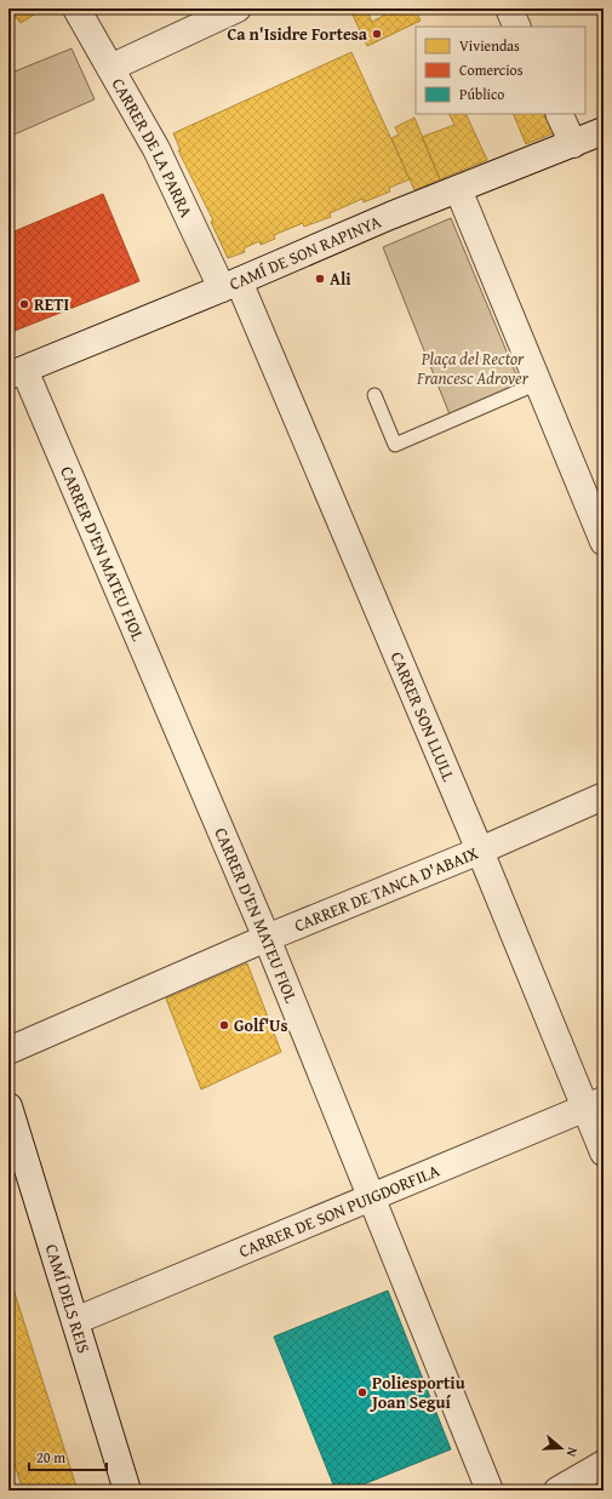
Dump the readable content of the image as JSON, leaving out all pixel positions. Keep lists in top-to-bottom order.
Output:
{
  "streets": {
    "street": [
      "CARRER DE LA PARRA",
      "CAMÍ DE SON RAPINYA",
      "CARRER D'EN MATEU FIOL",
      "CARRER SON LLULL",
      "CARRER DE TANCA D'ABAIX",
      "CARRER DE SON PUIGDORFILA",
      "CAMÍ DELS REIS"
    ]
  },
  "crossings": [
    ["CARRER DE LA PARRA", "CAMÍ DE SON RAPINYA"],
    ["CARRER DE LA PARRA", "CARRER SON LLULL"],
    ["CAMÍ DE SON RAPINYA", "CARRER D'EN MATEU FIOL"],
    ["CAMÍ DE SON RAPINYA", "CARRER SON LLULL"],
    ["CARRER D'EN MATEU FIOL", "CARRER DE TANCA D'ABAIX"],
    ["CARRER D'EN MATEU FIOL", "CARRER DE SON PUIGDORFILA"],
    ["CARRER SON LLULL", "CARRER DE TANCA D'ABAIX"],
    ["CARRER SON LLULL", "CARRER DE SON PUIGDORFILA"],
    ["CARRER DE SON PUIGDORFILA", "CAMÍ DELS REIS"]
  ],
  "parks": ["Plaça del Rector Francesc Adrover"],
  "places": [
    "Ca n'Isidre Fortesa",
    "Ali",
    "RETI",
    "Golf'Us",
    "Poliesportiu Joan Seguí"
  ],
  "legend": ["Viviendas", "Comercios", "Público"],
  "scale_bar": "20 m",
  "north": "right"
}
